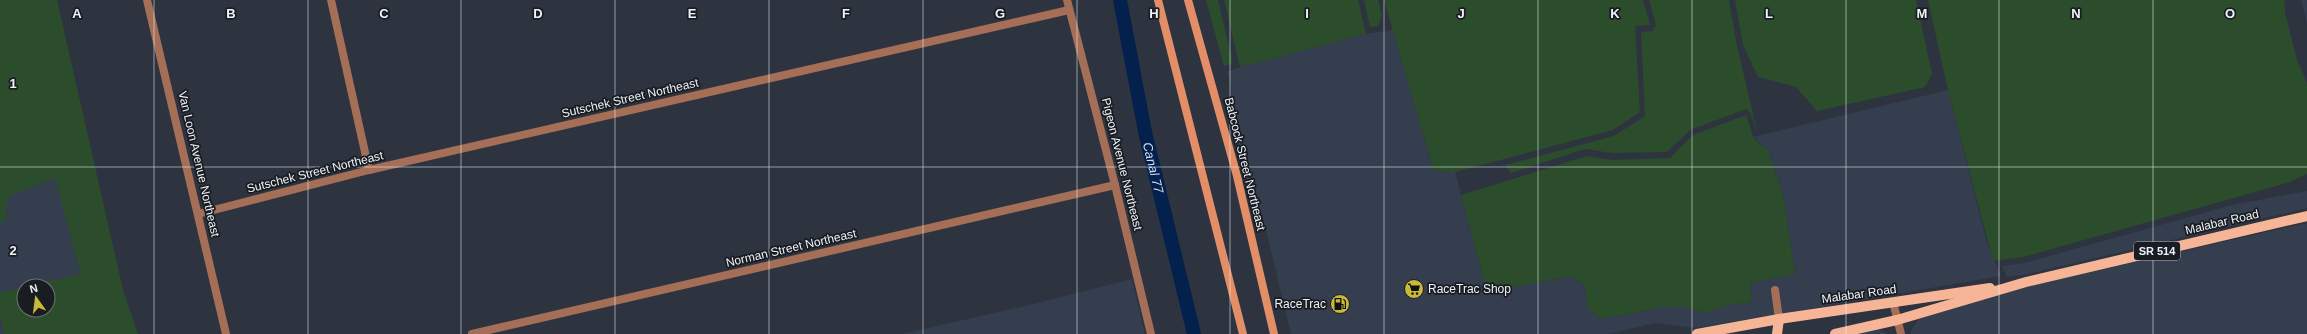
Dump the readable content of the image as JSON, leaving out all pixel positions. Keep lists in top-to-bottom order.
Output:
{
  "streets": {
    "main road": ["Babcock Street Northeast", "Malabar Road", "SR 514"],
    "street": [
      "Sutschek Street Northeast",
      "Van Loon Avenue Northeast",
      "Pigeon Avenue Northeast",
      "Norman Street Northeast"
    ]
  },
  "crossings": [
    ["Sutschek Street Northeast", "Van Loon Avenue Northeast"],
    ["Sutschek Street Northeast", "Pigeon Avenue Northeast"],
    ["Pigeon Avenue Northeast", "Norman Street Northeast"]
  ],
  "water": ["Canal 77"],
  "places": {
    "supermarket": ["RaceTrac Shop"],
    "fuel station": ["RaceTrac"]
  },
  "north": "top",
  "grid": {
    "columns": [
      "A",
      "B",
      "C",
      "D",
      "E",
      "F",
      "G",
      "H",
      "I",
      "J",
      "K",
      "L",
      "M",
      "N",
      "O"
    ],
    "rows": ["1", "2"]
  }
}
